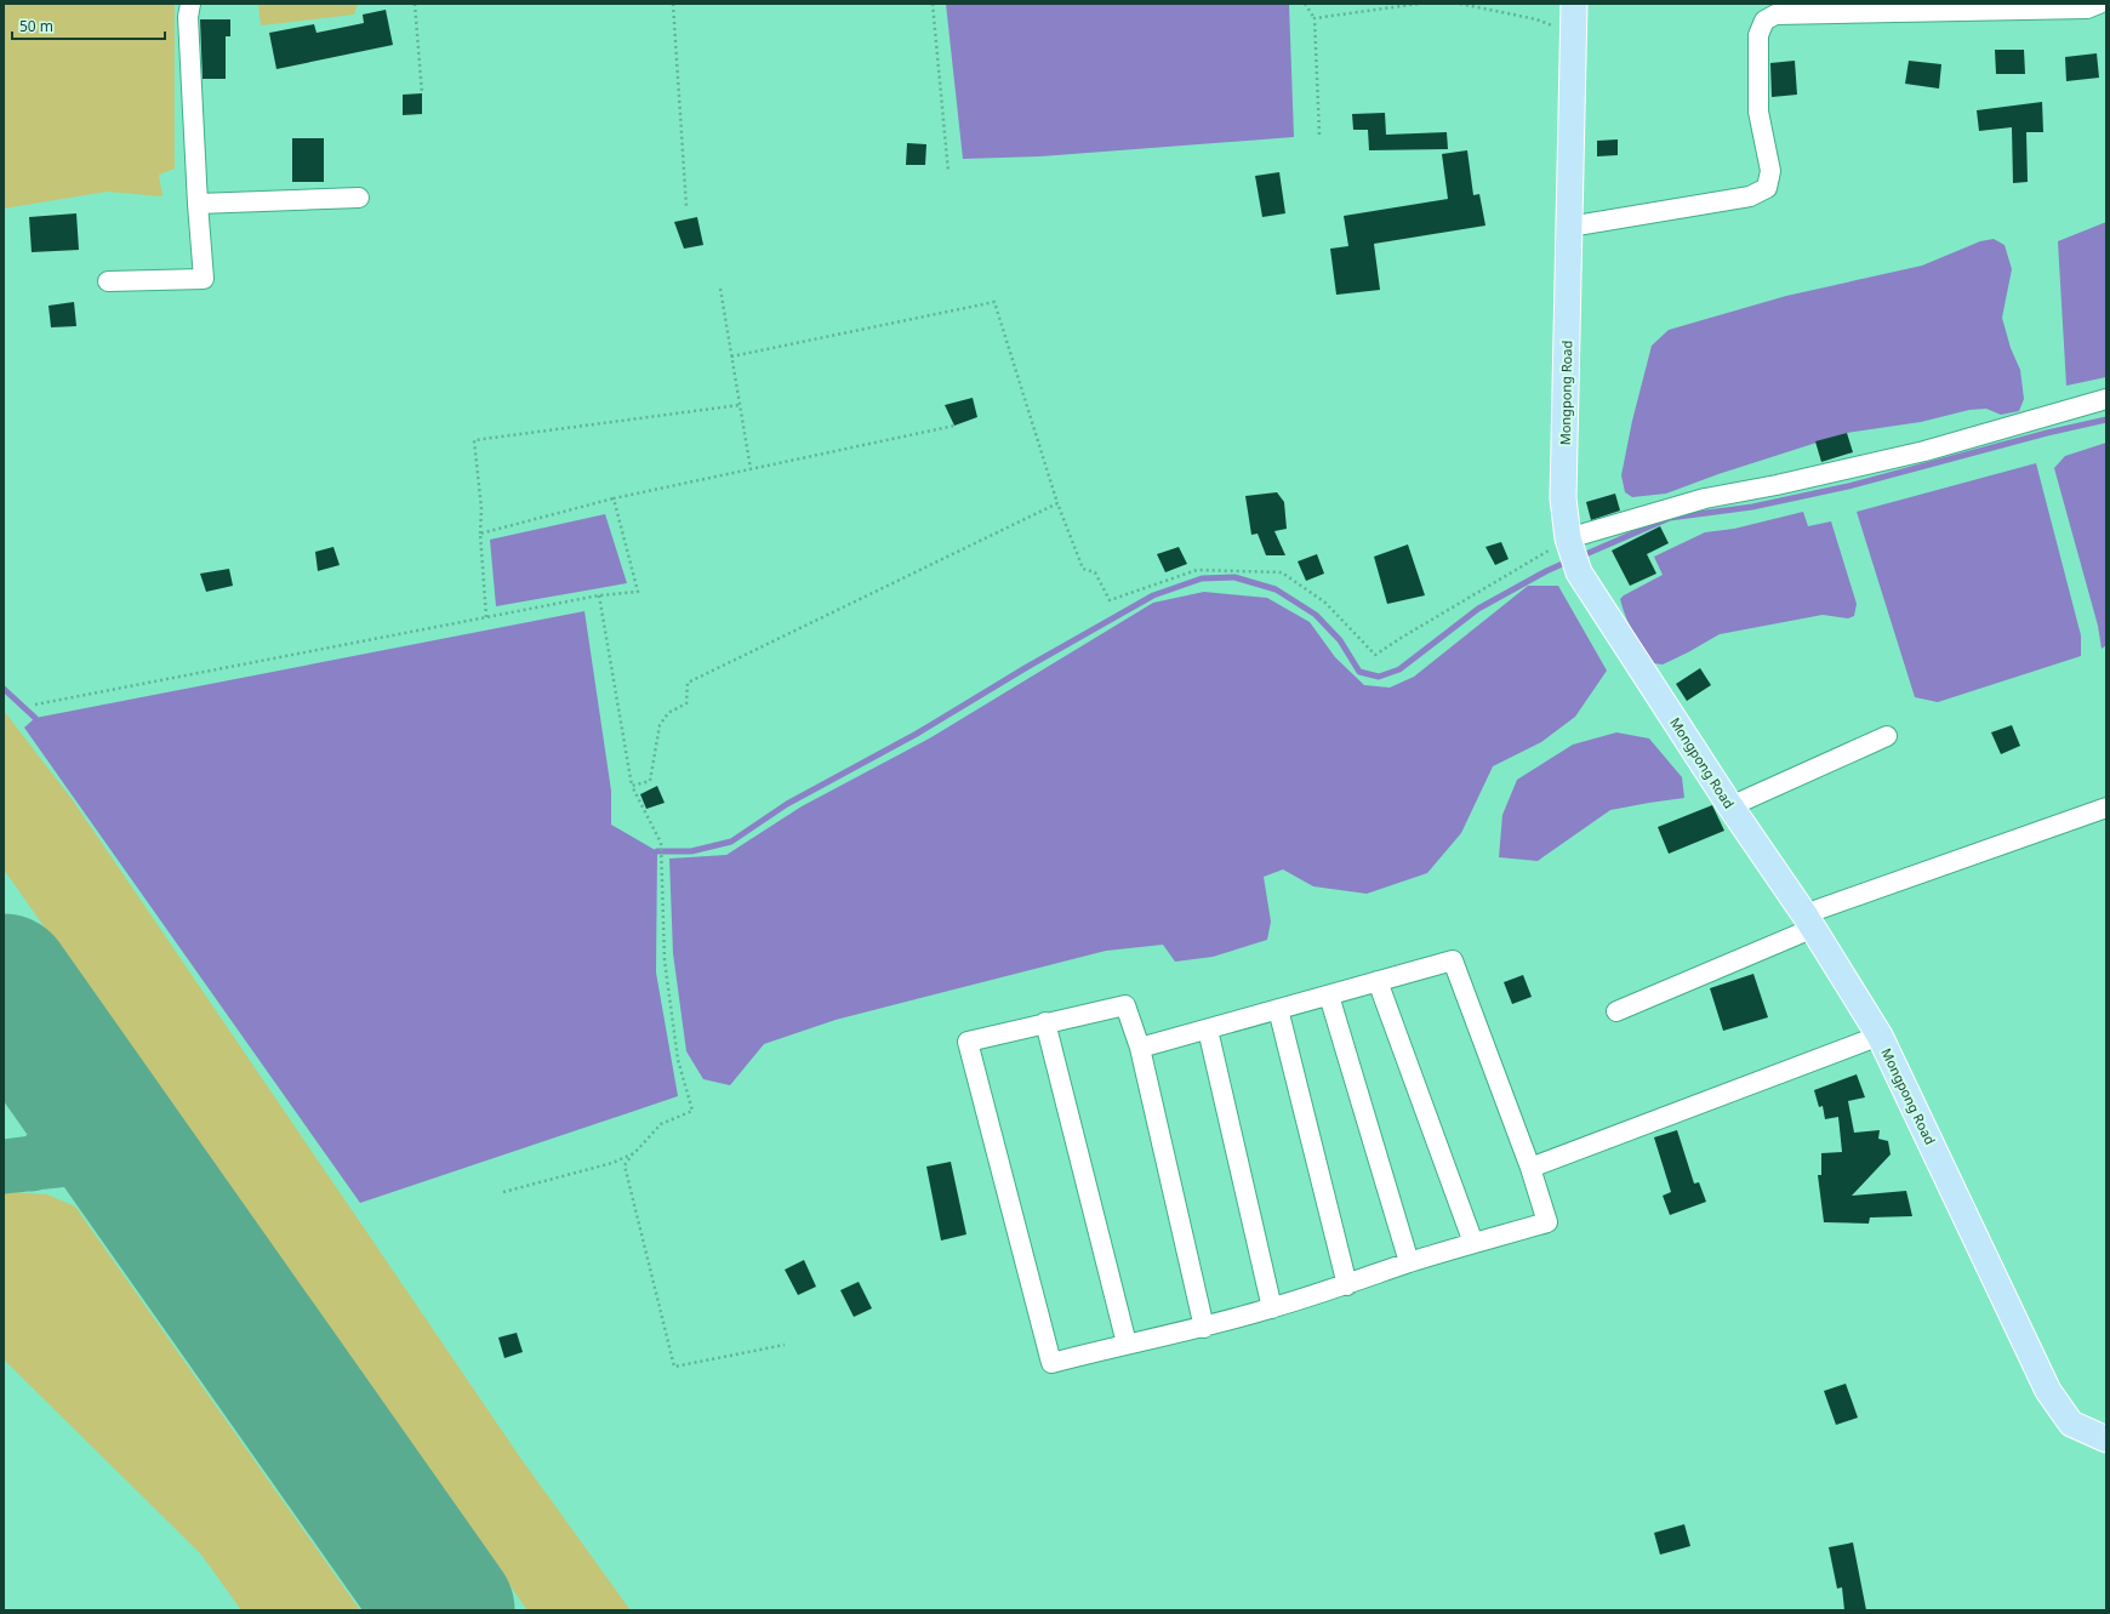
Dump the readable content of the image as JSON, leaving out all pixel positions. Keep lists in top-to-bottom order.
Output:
{
  "streets": {
    "main road": ["Mongpong Road"]
  },
  "scale_bar": "50 m"
}
